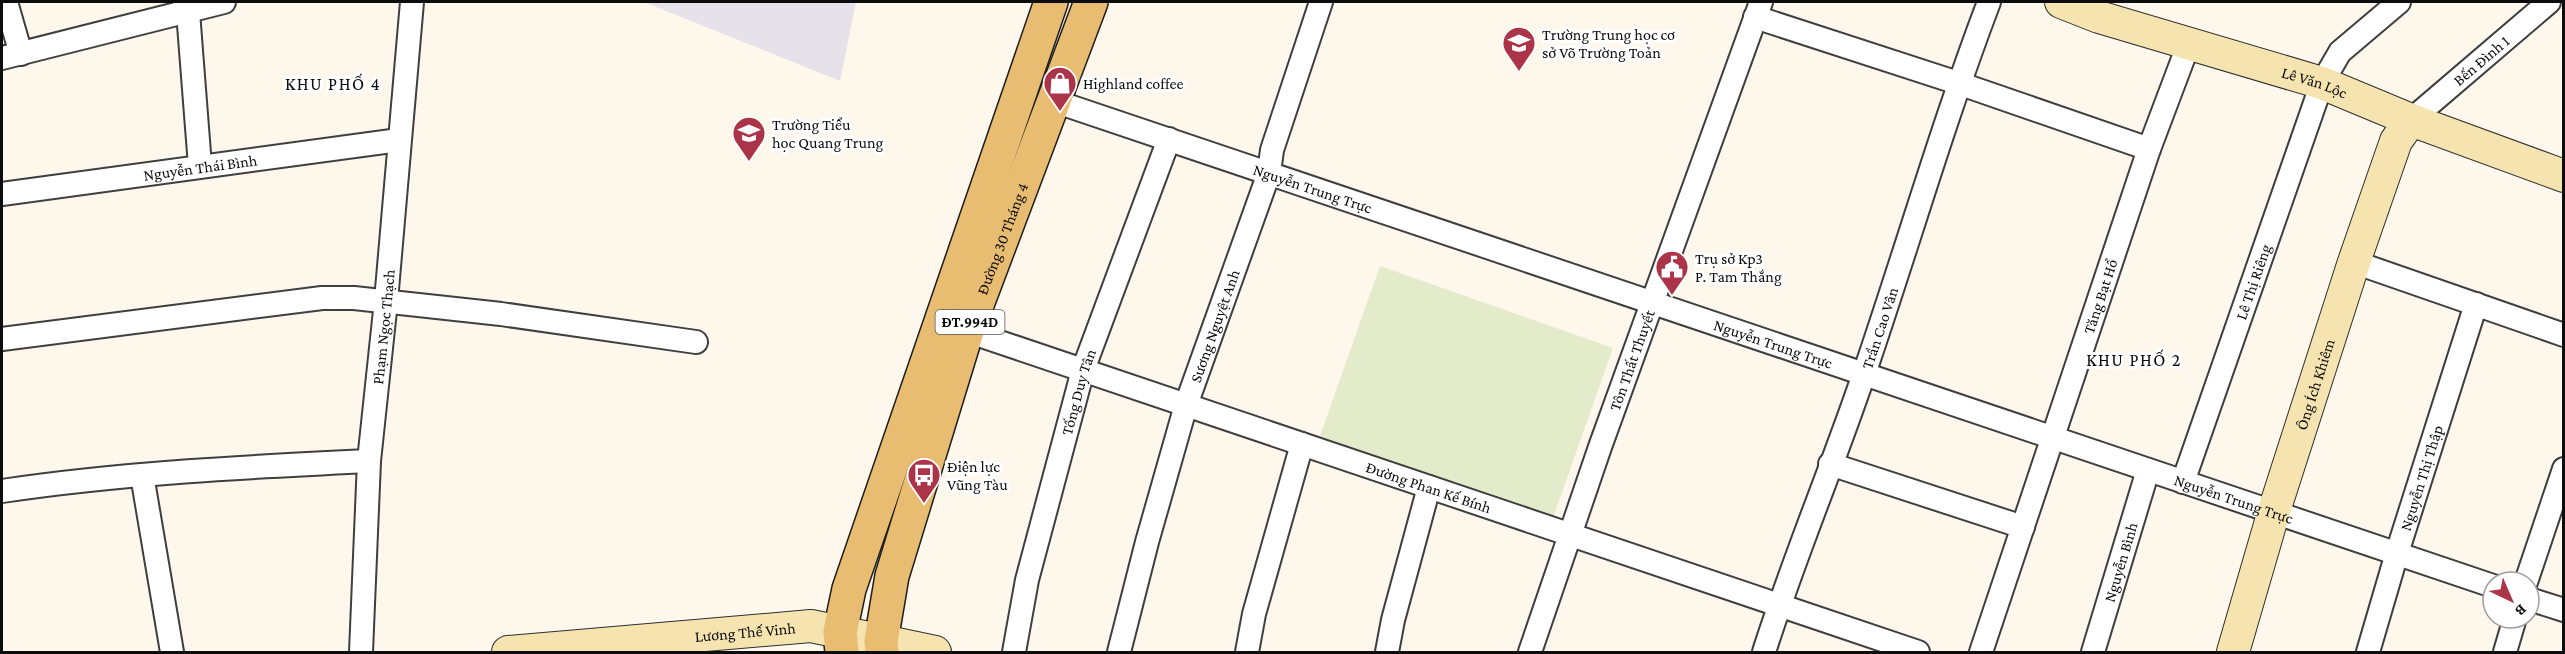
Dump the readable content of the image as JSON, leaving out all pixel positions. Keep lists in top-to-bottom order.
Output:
{
  "streets": {
    "main road": ["Đường 30 Tháng 4", "ĐT.994D"],
    "street": [
      "Bến Đình 1",
      "Lê Văn Lộc",
      "Nguyễn Thái Bình",
      "Nguyễn Trung Trực",
      "Lê Thị Riêng",
      "Tăng Bạt Hổ",
      "Sương Nguyệt Anh",
      "Phạm Ngọc Thạch",
      "Trần Cao Vân",
      "Tôn Thất Thuyết",
      "Ông Ích Khiêm",
      "Tống Duy Tân",
      "Nguyễn Thị Thập",
      "Đường Phan Kế Bính",
      "Nguyễn Bình",
      "Lương Thế Vinh"
    ]
  },
  "crossings": [
    ["Bến Đình 1", "Lê Văn Lộc"],
    ["Bến Đình 1", "Ông Ích Khiêm"],
    ["Lê Văn Lộc", "Lê Thị Riêng"],
    ["Lê Văn Lộc", "Tăng Bạt Hổ"],
    ["Lê Văn Lộc", "Ông Ích Khiêm"],
    ["Nguyễn Thái Bình", "Phạm Ngọc Thạch"],
    ["Nguyễn Trung Trực", "Đường 30 Tháng 4"],
    ["Nguyễn Trung Trực", "Lê Thị Riêng"],
    ["Nguyễn Trung Trực", "Tăng Bạt Hổ"],
    ["Nguyễn Trung Trực", "Sương Nguyệt Anh"],
    ["Nguyễn Trung Trực", "Trần Cao Vân"],
    ["Nguyễn Trung Trực", "Tôn Thất Thuyết"],
    ["Nguyễn Trung Trực", "Ông Ích Khiêm"],
    ["Nguyễn Trung Trực", "Tống Duy Tân"],
    ["Nguyễn Trung Trực", "Nguyễn Thị Thập"],
    ["Nguyễn Trung Trực", "Nguyễn Bình"],
    ["Đường 30 Tháng 4", "Đường Phan Kế Bính"],
    ["Đường 30 Tháng 4", "Lương Thế Vinh"],
    ["Sương Nguyệt Anh", "Đường Phan Kế Bính"],
    ["Trần Cao Vân", "Đường Phan Kế Bính"],
    ["Tôn Thất Thuyết", "Đường Phan Kế Bính"],
    ["Tống Duy Tân", "Đường Phan Kế Bính"]
  ],
  "districts": ["KHU PHỐ 4", "KHU PHỐ 2"],
  "places": {
    "school or university": ["Trường Trung học cơ sở Võ Trường Toản", "Trường Tiểu học Quang Trung"],
    "shop": ["Highland coffee"],
    "public building": ["Trụ sở Kp3 P. Tam Thắng"],
    "bus stop": ["Điện lực Vũng Tàu"]
  },
  "north": "bottom right"
}
